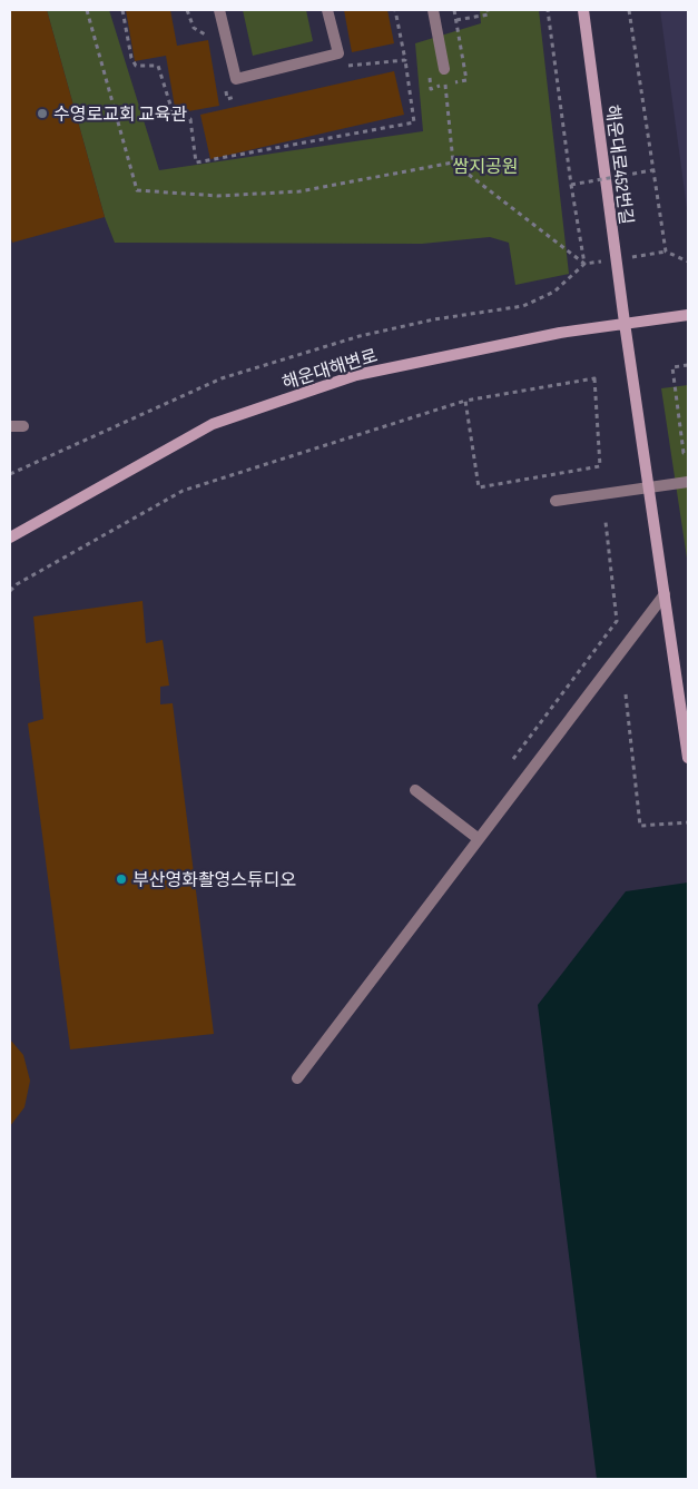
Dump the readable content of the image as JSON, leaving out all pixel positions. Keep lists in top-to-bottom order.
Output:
{
  "streets": {
    "street": ["해운대로452번길", "해운대해변로"]
  },
  "crossings": [
    ["해운대로452번길", "해운대해변로"]
  ],
  "parks": ["쌈지공원"],
  "places": ["수영로교회 교육관", "부산영화촬영스튜디오"]
}
